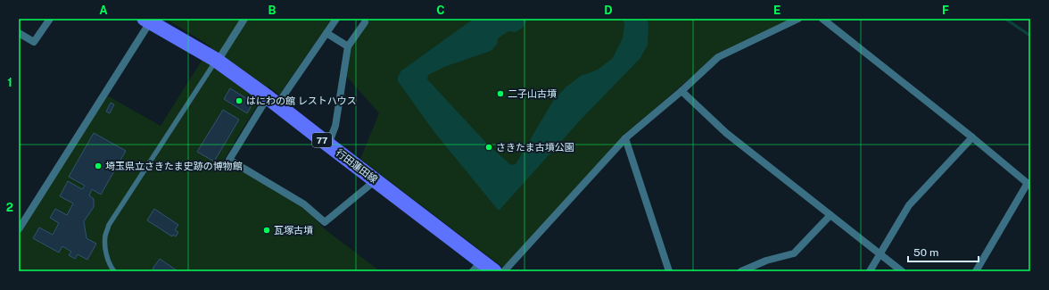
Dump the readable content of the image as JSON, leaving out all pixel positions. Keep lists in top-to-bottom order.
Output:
{
  "streets": {
    "main road": ["77", "行田蓮田線"]
  },
  "places": [
    "二子山古墳",
    "はにわの館 レストハウス",
    "さきたま古墳公園",
    "埼玉県立さきたま史跡の博物館",
    "瓦塚古墳"
  ],
  "scale_bar": "50 m",
  "grid": {
    "columns": [
      "A",
      "B",
      "C",
      "D",
      "E",
      "F"
    ],
    "rows": ["1", "2"]
  }
}
